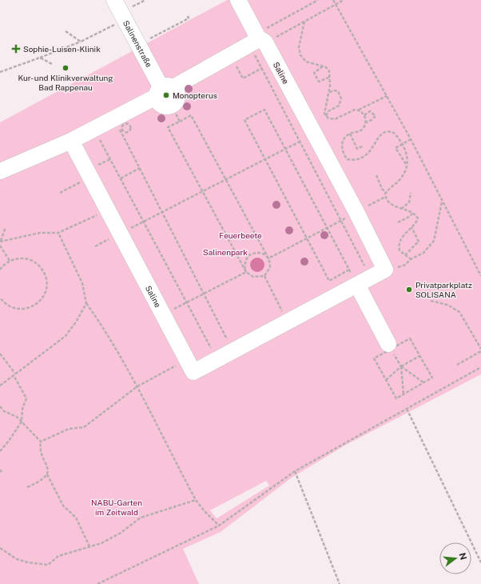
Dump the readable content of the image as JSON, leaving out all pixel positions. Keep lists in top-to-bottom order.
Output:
{
  "streets": {
    "street": ["Salinenstraße", "Saline"]
  },
  "parks": ["Feuerbeete", "Salinenpark", "NABU-Garten im Zeitwald"],
  "places": {
    "health": ["Sophie-Luisen-Klinik"],
    "other": ["Kur- und Klinikverwaltung Bad Rappenau", "Monopterus", "Privatparkplatz SOLISANA"]
  },
  "north": "right"
}
